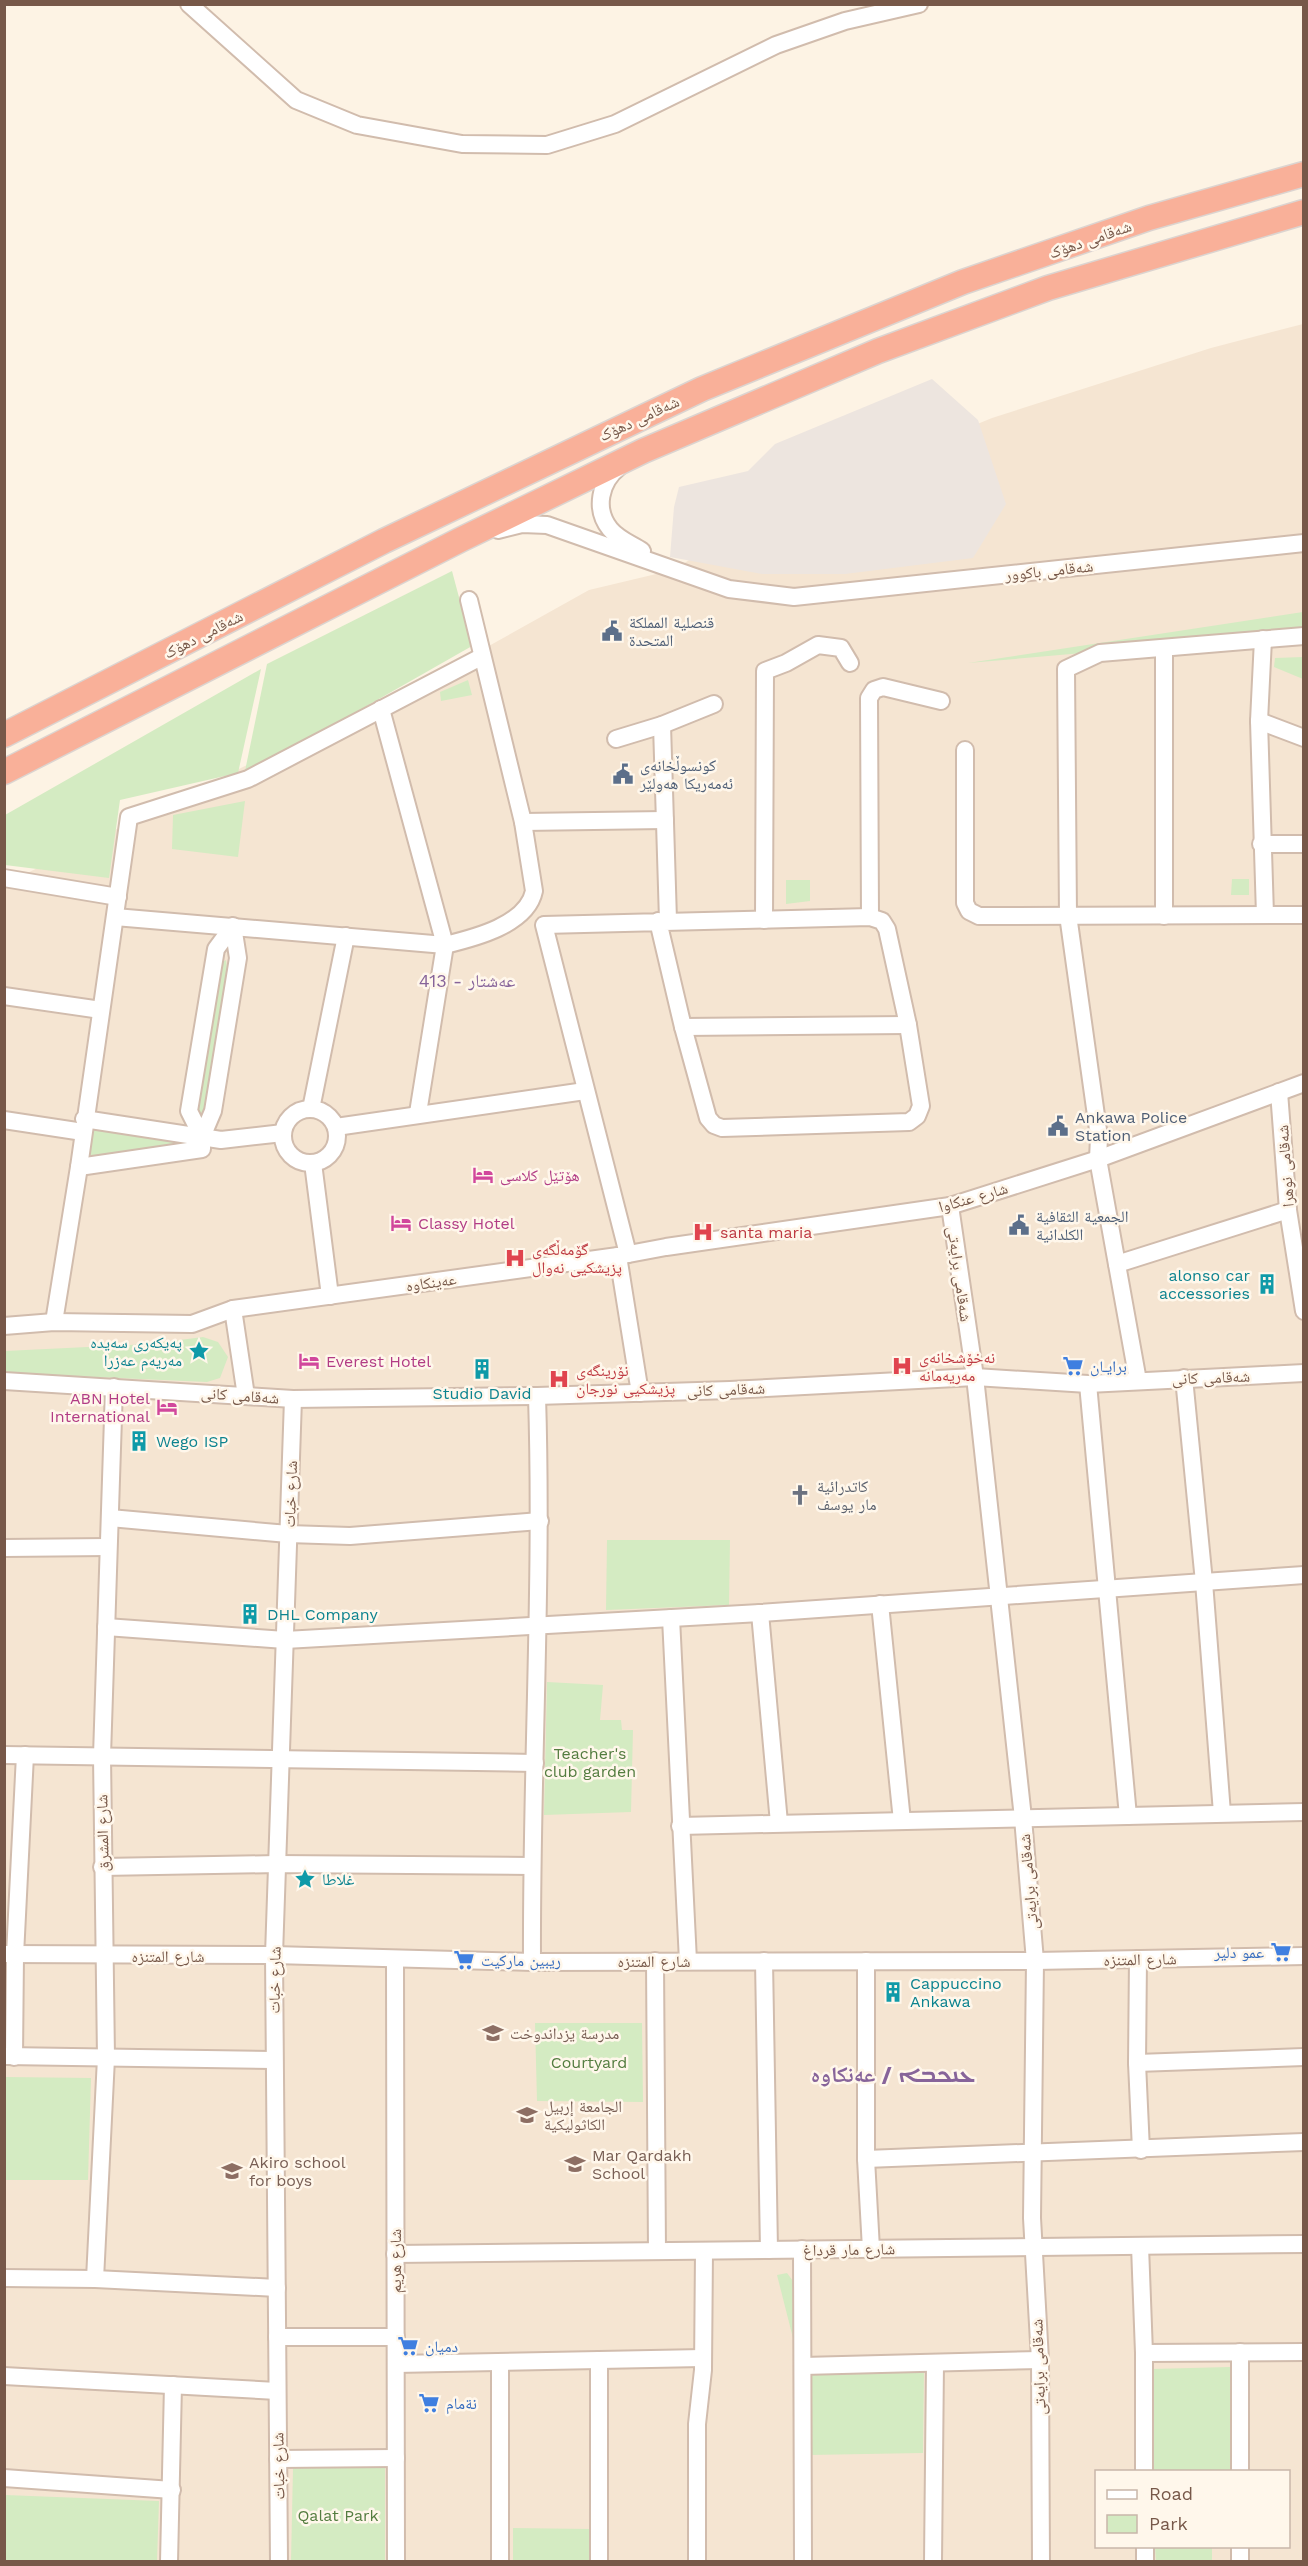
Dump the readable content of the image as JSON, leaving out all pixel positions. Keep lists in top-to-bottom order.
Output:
{
  "streets": {
    "highway": ["شەقامی دهۆک"],
    "street": [
      "شەقامی باکوور",
      "شەقامی نوهرا",
      "شارع عنكاوا",
      "شەقامی برایەتی",
      "عەینکاوە",
      "شەقامی کانی",
      "شارع خبات",
      "شارع المشرق",
      "شارع المتنزه",
      "شارع مار قرداغ",
      "شارع هريم"
    ]
  },
  "crossings": [
    ["شەقامی نوهرا", "شارع عنكاوا"],
    ["شارع عنكاوا", "شەقامی برایەتی"],
    ["شارع عنكاوا", "عەینکاوە"],
    ["شەقامی برایەتی", "شەقامی کانی"],
    ["شەقامی برایەتی", "شارع المتنزه"],
    ["شەقامی برایەتی", "شارع مار قرداغ"],
    ["شەقامی کانی", "شارع خبات"],
    ["شەقامی کانی", "شارع المشرق"],
    ["شارع خبات", "شارع المتنزه"],
    ["شارع المشرق", "شارع المتنزه"],
    ["شارع المتنزه", "شارع هريم"],
    ["شارع مار قرداغ", "شارع هريم"]
  ],
  "districts": ["عه‌شتار - 413", "ܥܢܟܒܐ / عەنکاوە"],
  "parks": ["Teacher's club garden", "Courtyard", "Qalat Park"],
  "places": {
    "public building": [
      "قنصلية المملكة المتحدة",
      "کونسوڵخانەی ئەمەریکا هەولێر",
      "Ankawa Police Station",
      "الجمعية الثقافية الكلدانية"
    ],
    "hotel": [
      "هۆتێل کلاسی",
      "Classy Hotel",
      "Everest Hotel",
      "ABN Hotel International"
    ],
    "hospital": [
      "santa maria",
      "گۆمەڵگەی پزیشکیی نەوال",
      "نەخۆشخانەی مەریەمانە",
      "نۆرینگەی پزیشکیی نورجان"
    ],
    "building": [
      "alonso car accessories",
      "Studio David",
      "Wego ISP",
      "DHL Company",
      "Cappuccino Ankawa"
    ],
    "place": ["پەیکەری سەیدە مەریەم عەزرا", "غلاطا"],
    "supermarket": [
      "برایـان",
      "عمو دلير",
      "ريبين ماركيت",
      "دميان",
      "نةمام"
    ],
    "church": ["كاتدرائية مار يوسف"],
    "school or university": [
      "مدرسة يزداندوخت",
      "الجامعة إربيل الكاثوليكية",
      "Mar Qardakh School",
      "Akiro school for boys"
    ]
  },
  "legend": ["Road", "Park"]
}
